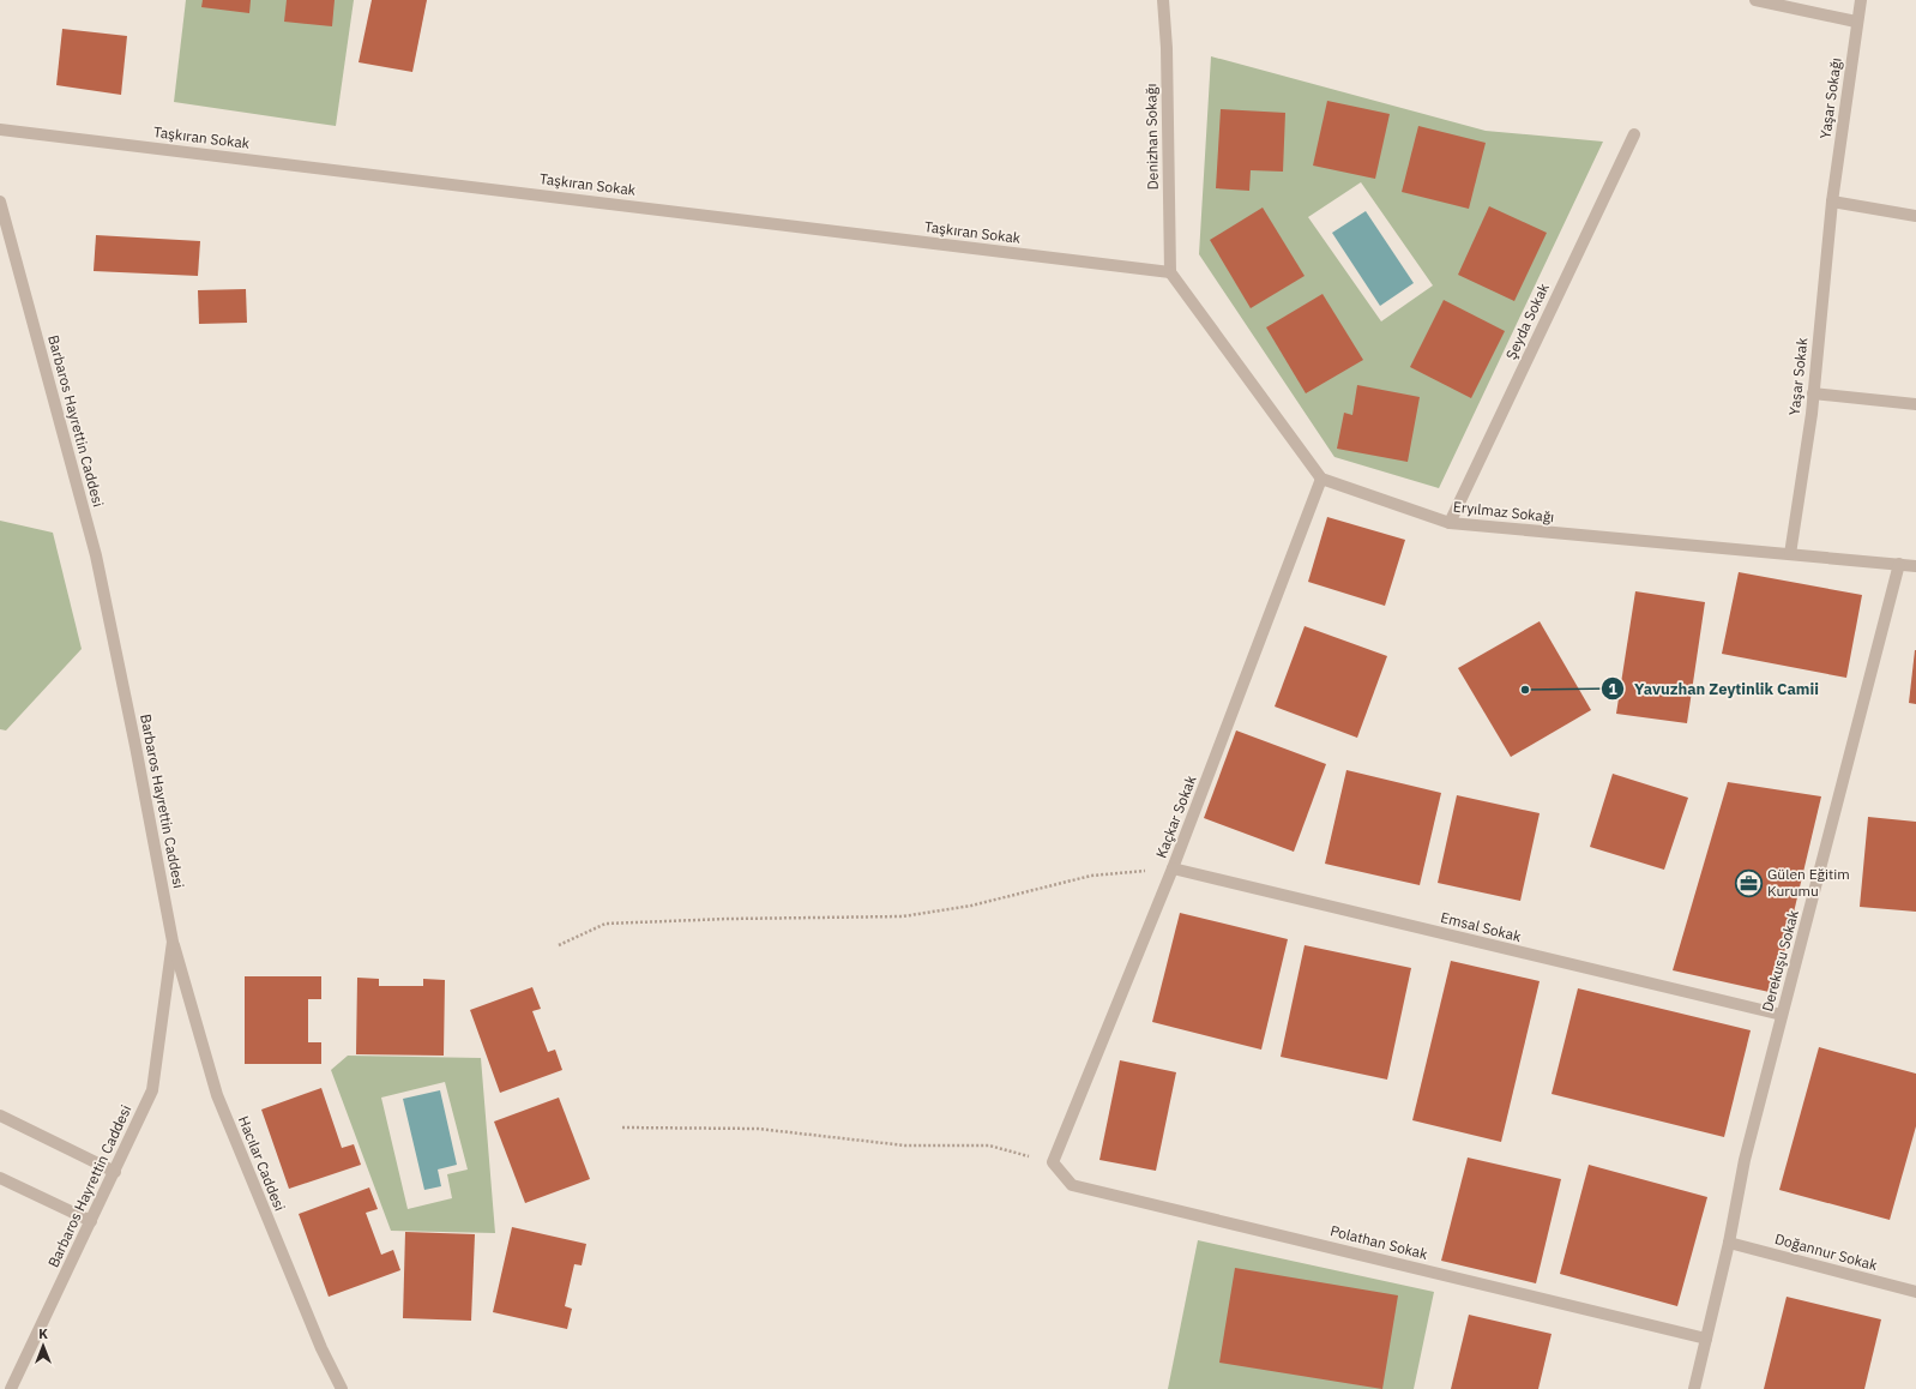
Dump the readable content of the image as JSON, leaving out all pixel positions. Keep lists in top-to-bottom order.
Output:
{
  "streets": {
    "street": [
      "Yaşar Sokağı",
      "Denizhan Sokağı",
      "Taşkıran Sokak",
      "Şeyda Sokak",
      "Yaşar Sokak",
      "Barbaros Hayrettin Caddesi",
      "Eryılmaz Sokağı",
      "Kaçkar Sokak",
      "Emsal Sokak",
      "Derekuşu Sokak",
      "Hacılar Caddesi",
      "Polathan Sokak",
      "Doğannur Sokak"
    ]
  },
  "crossings": [
    ["Yaşar Sokağı", "Yaşar Sokak"],
    ["Denizhan Sokağı", "Taşkıran Sokak"],
    ["Şeyda Sokak", "Eryılmaz Sokağı"],
    ["Yaşar Sokak", "Eryılmaz Sokağı"],
    ["Barbaros Hayrettin Caddesi", "Hacılar Caddesi"],
    ["Eryılmaz Sokağı", "Kaçkar Sokak"],
    ["Eryılmaz Sokağı", "Derekuşu Sokak"],
    ["Kaçkar Sokak", "Emsal Sokak"],
    ["Kaçkar Sokak", "Polathan Sokak"],
    ["Emsal Sokak", "Derekuşu Sokak"],
    ["Derekuşu Sokak", "Polathan Sokak"],
    ["Derekuşu Sokak", "Doğannur Sokak"]
  ],
  "places": {
    "other": ["Yavuzhan Zeytinlik Camii"],
    "office": ["Gülen Eği̇ti̇m Kurumu"]
  },
  "north": "top"
}
